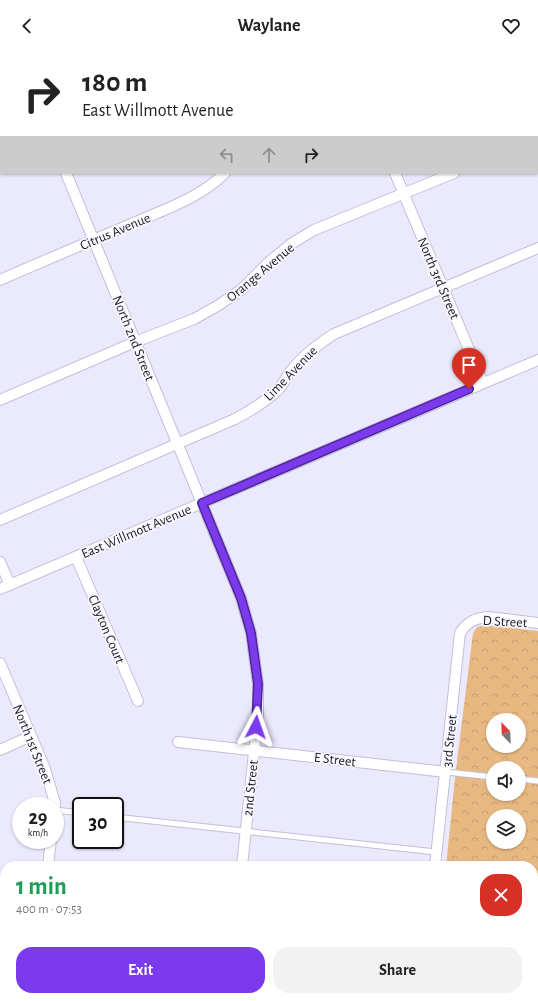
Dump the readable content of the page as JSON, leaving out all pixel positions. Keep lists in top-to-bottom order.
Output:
{
  "streets": {
    "street": [
      "Citrus Avenue",
      "Orange Avenue",
      "North 3rd Street",
      "North 2nd Street",
      "Lime Avenue",
      "East Willmott Avenue",
      "D Street",
      "Clayton Court",
      "3rd Street",
      "North 1st Street",
      "E Street",
      "2nd Street"
    ]
  },
  "crossings": [
    ["Citrus Avenue", "North 2nd Street"],
    ["Orange Avenue", "North 3rd Street"],
    ["Orange Avenue", "North 2nd Street"],
    ["North 3rd Street", "Lime Avenue"],
    ["North 3rd Street", "East Willmott Avenue"],
    ["North 2nd Street", "Lime Avenue"],
    ["North 2nd Street", "East Willmott Avenue"],
    ["North 2nd Street", "2nd Street"],
    ["East Willmott Avenue", "Clayton Court"],
    ["East Willmott Avenue", "2nd Street"],
    ["D Street", "3rd Street"],
    ["3rd Street", "E Street"],
    ["E Street", "2nd Street"]
  ],
  "north": "top left",
  "page": {
    "header": "Waylane",
    "turn": ["180 m", "East Willmott Avenue"],
    "speed": "29 km/h",
    "limit": "30",
    "heading": ["1 min", "400 m · 07:53"],
    "buttons": ["Exit", "Share"]
  }
}
